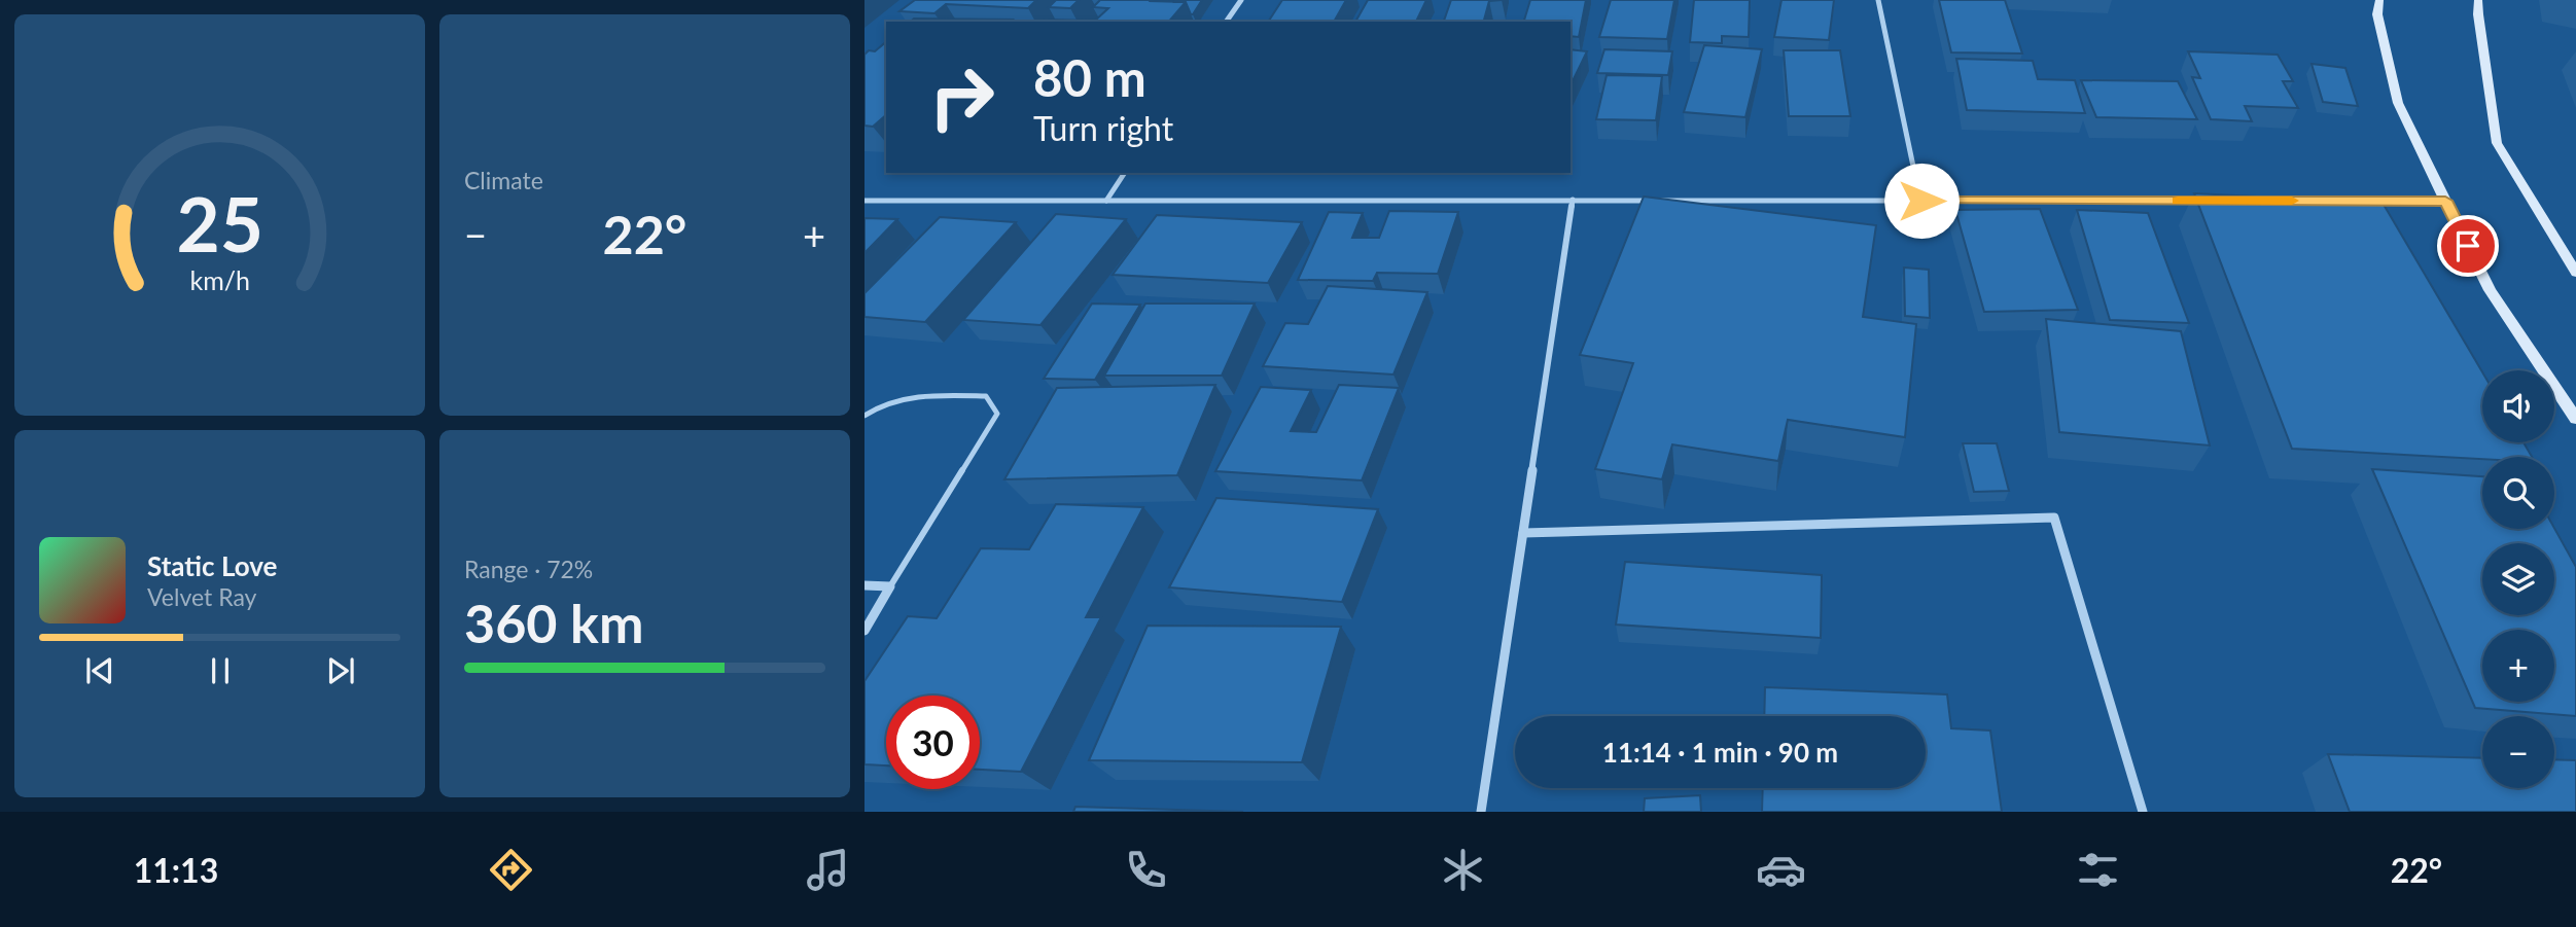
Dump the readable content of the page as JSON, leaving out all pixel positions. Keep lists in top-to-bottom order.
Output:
{
  "page": {
    "tile": [
      "Climate",
      ["Range · 72%", "360 km"]
    ],
    "turn": ["80 m", "Turn right"],
    "heat": ["−", "22°", "+"],
    "map_buttons": ["+", "−"],
    "song": ["Static Love", "Velvet Ray"],
    "limit": "30",
    "trip": "11:14 · 1 min · 90 m",
    "tabs": ["11:13", "22°"],
    "gauge": ["25", "km/h"]
  }
}
